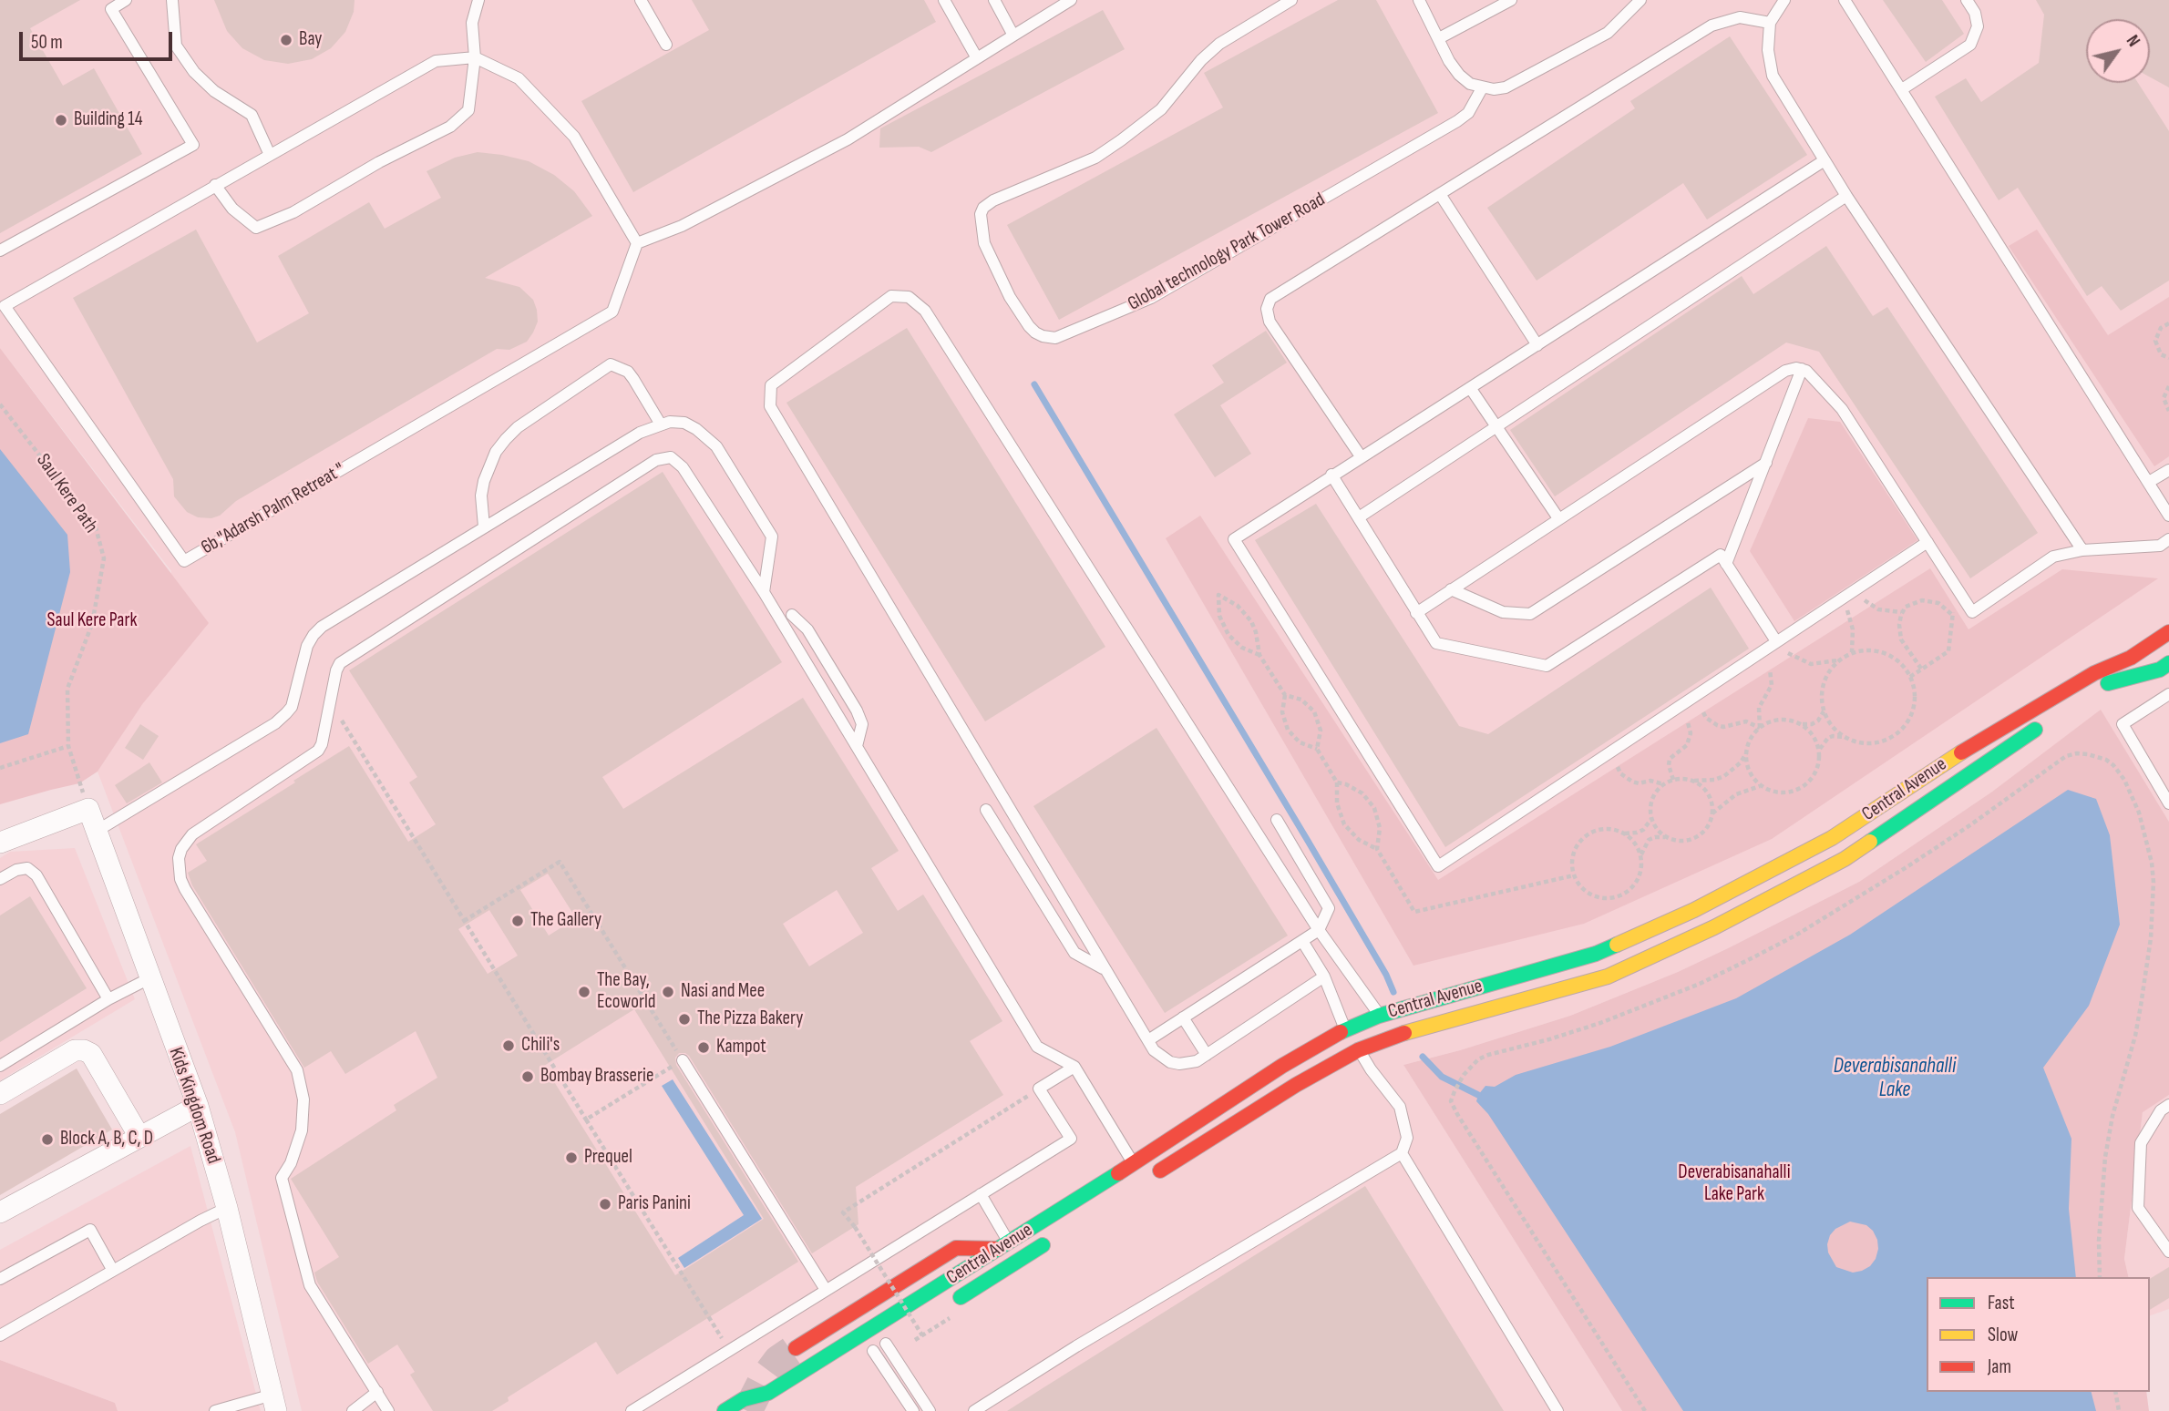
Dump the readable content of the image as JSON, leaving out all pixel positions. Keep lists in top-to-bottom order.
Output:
{
  "streets": {
    "street": ["Central Avenue", "Kids Kingdom Road"],
    "lane": ["Global technology Park Tower Road", "6b,\"Adarsh Palm Retreat \""],
    "path": ["Saul Kere Path"]
  },
  "crossings": [
    ["Saul Kere Path", "Kids Kingdom Road"]
  ],
  "water": ["Deverabisanahalli Lake"],
  "parks": ["Saul Kere Park", "Deverabisanahalli Lake Park"],
  "places": [
    "Bay",
    "Building 14",
    "The Gallery",
    "The Bay, Ecoworld",
    "Nasi and Mee",
    "The Pizza Bakery",
    "Chili's",
    "Kampot",
    "Bombay Brasserie",
    "Block A, B, C, D",
    "Prequel",
    "Paris Panini"
  ],
  "legend": ["Fast", "Slow", "Jam"],
  "scale_bar": "50 m",
  "north": "top right"
}
